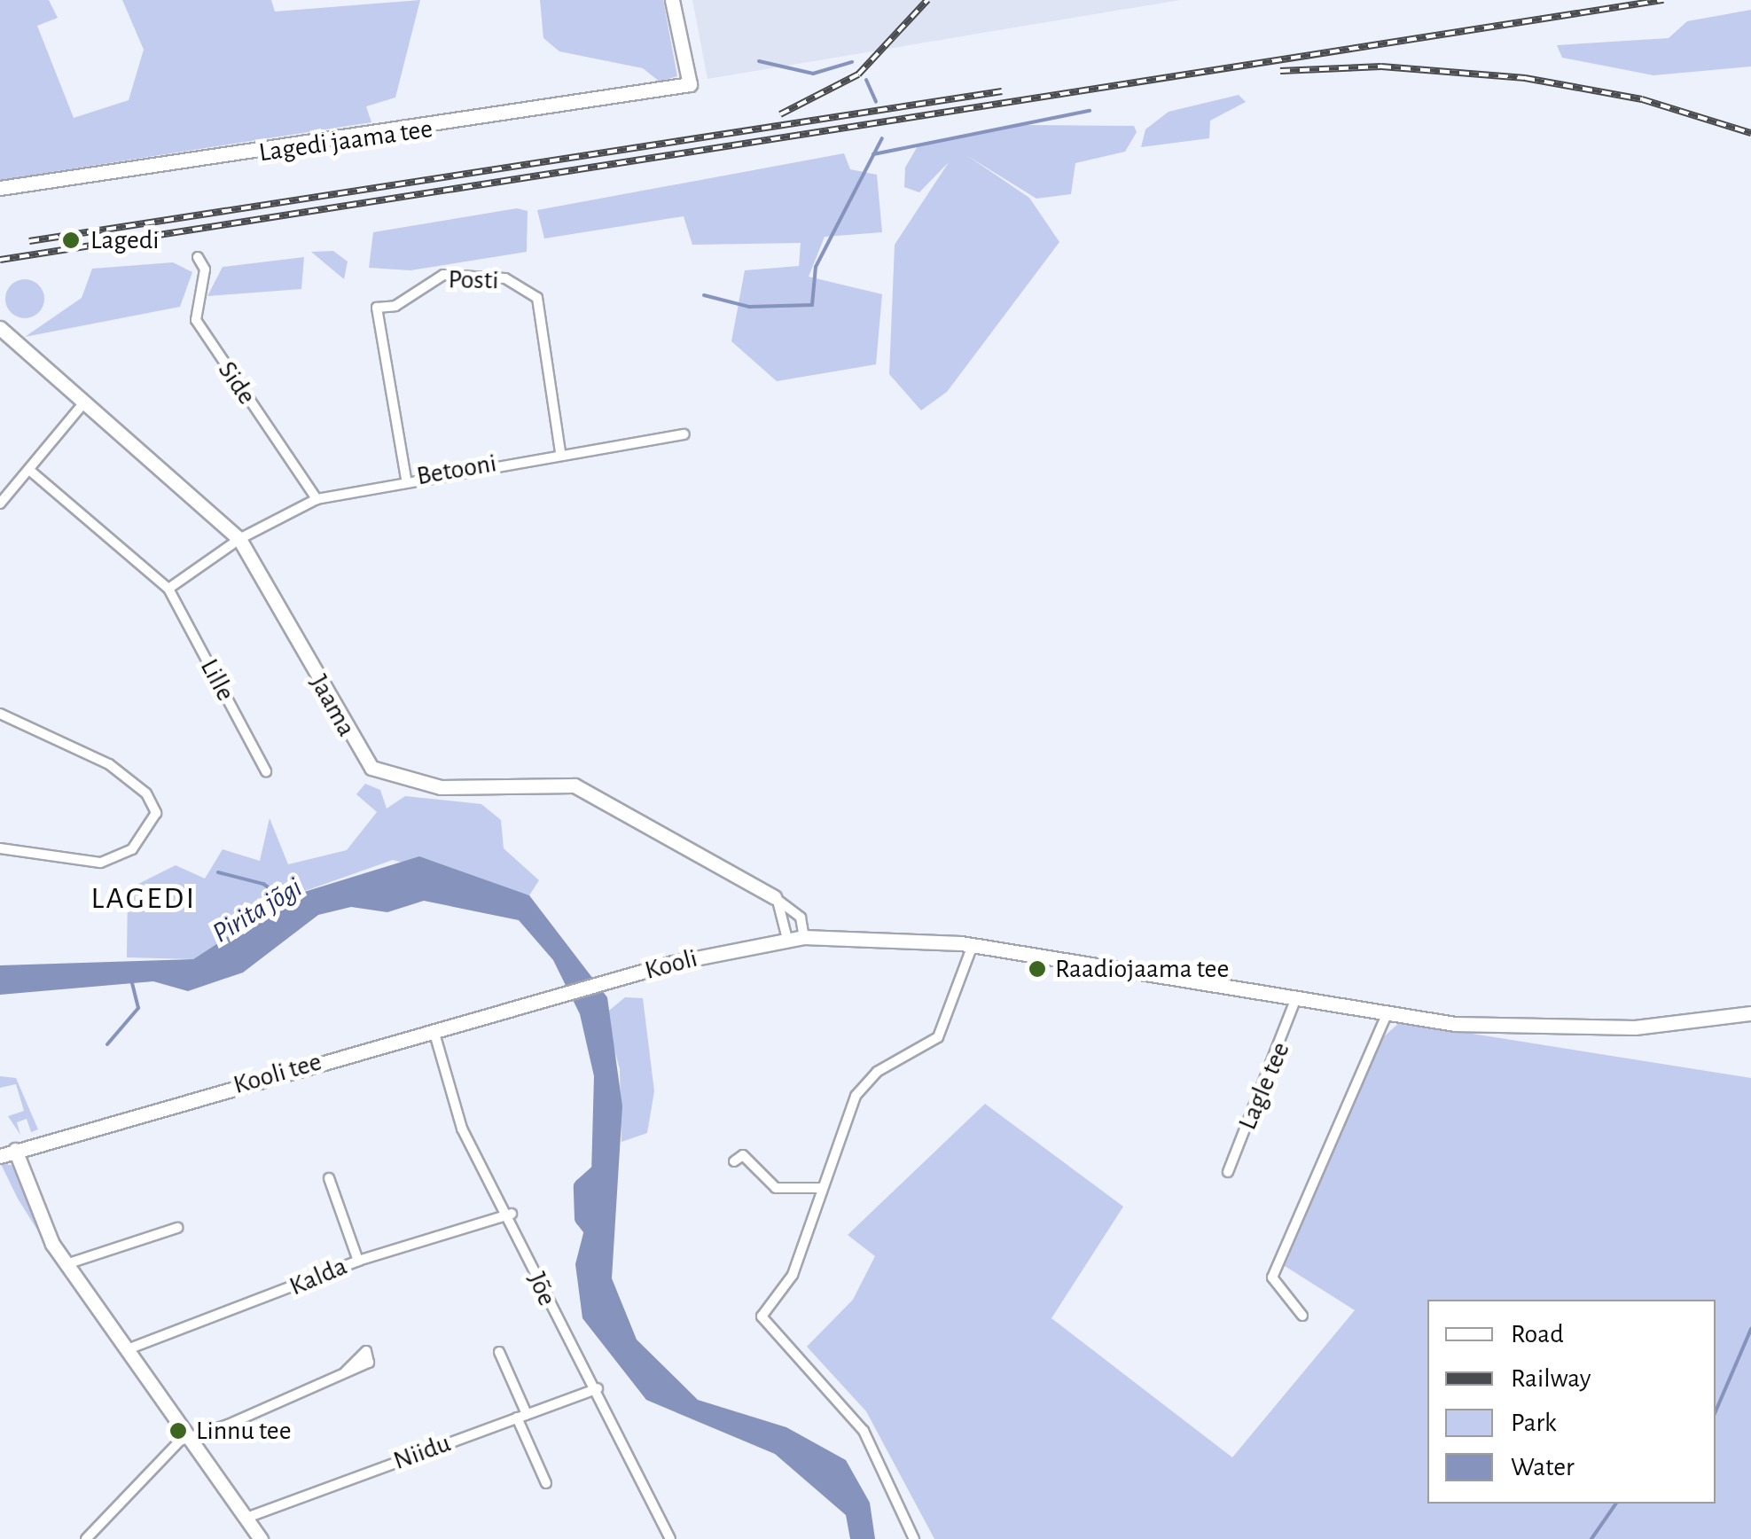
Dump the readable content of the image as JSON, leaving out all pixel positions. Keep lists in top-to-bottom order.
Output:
{
  "streets": {
    "street": [
      "Lagedi jaama tee",
      "Posti",
      "Side",
      "Betooni",
      "Lille",
      "Jaama",
      "Kooli",
      "Kooli tee",
      "Lagle tee",
      "Kalda",
      "Jõe",
      "Niidu"
    ]
  },
  "crossings": [
    ["Posti", "Betooni"],
    ["Side", "Betooni"],
    ["Betooni", "Jaama"],
    ["Jaama", "Kooli"],
    ["Kooli", "Kooli tee"],
    ["Kooli", "Lagle tee"],
    ["Kooli tee", "Jõe"],
    ["Kalda", "Jõe"],
    ["Jõe", "Niidu"]
  ],
  "districts": ["LAGEDI"],
  "water": ["Pirita jõgi"],
  "places": ["Lagedi", "Raadiojaama tee", "Linnu tee"],
  "legend": [
    "Road",
    "Railway",
    "Park",
    "Water"
  ]
}
